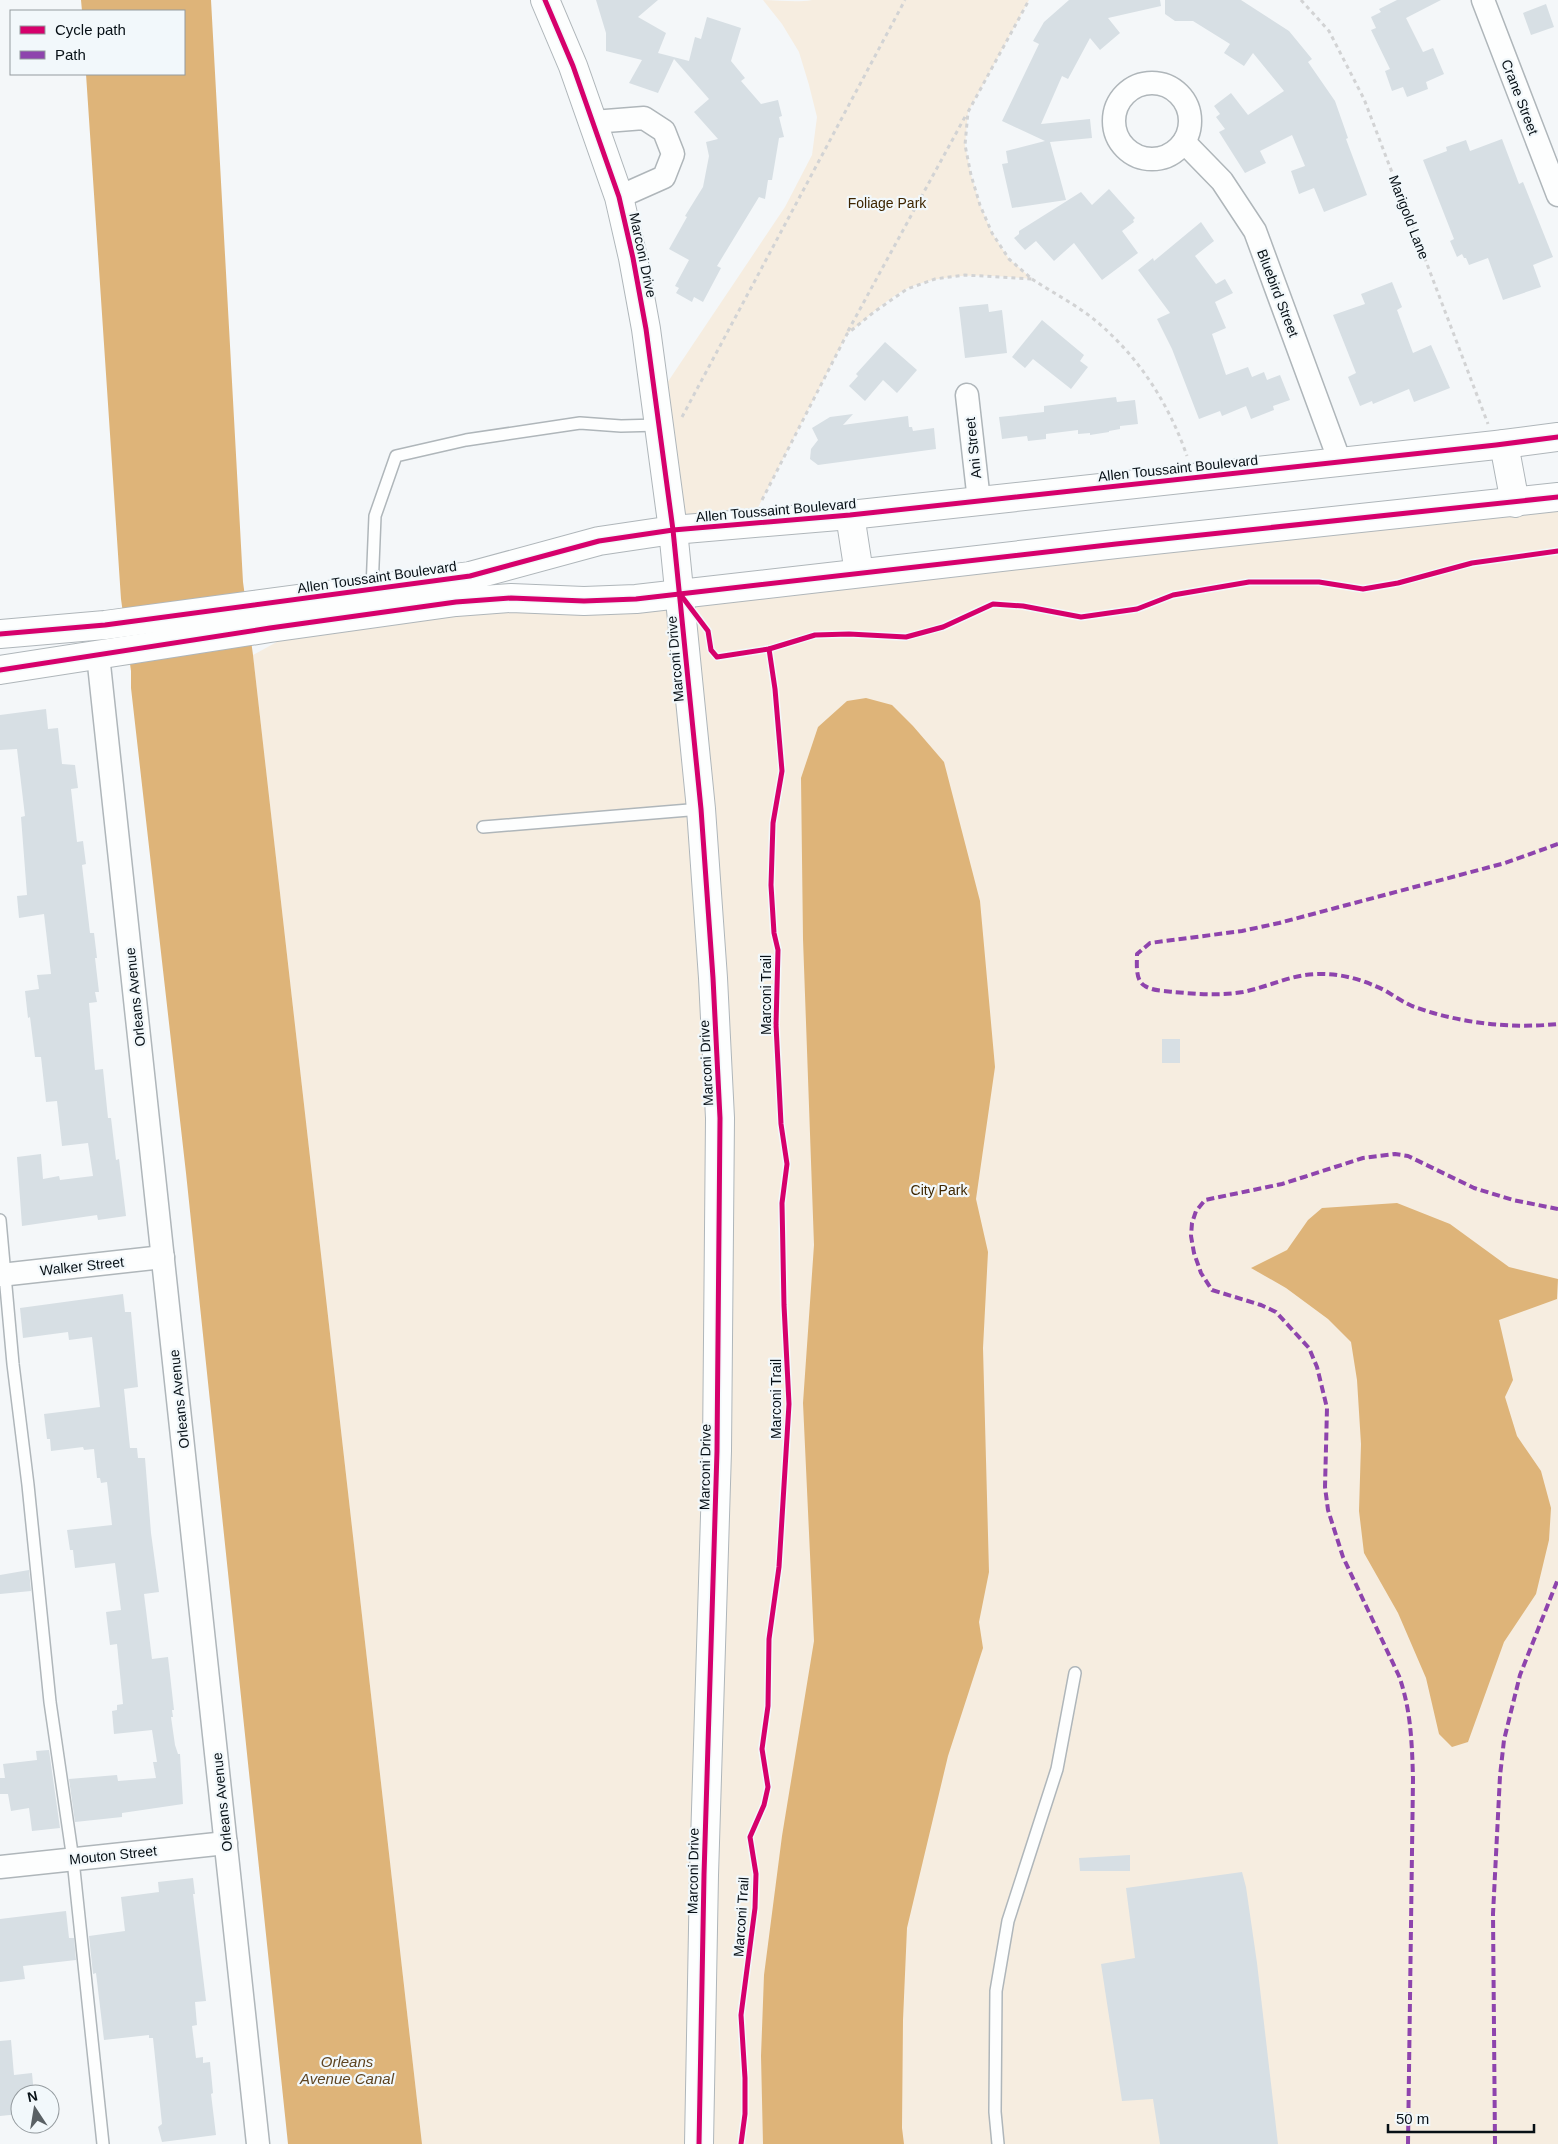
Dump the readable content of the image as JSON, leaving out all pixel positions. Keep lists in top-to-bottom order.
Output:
{
  "streets": {
    "main road": ["Marconi Drive", "Allen Toussaint Boulevard"],
    "street": [
      "Crane Street",
      "Bluebird Street",
      "Ani Street",
      "Orleans Avenue",
      "Walker Street",
      "Mouton Street"
    ],
    "path": ["Marigold Lane"],
    "cycle path": ["Marconi Trail"]
  },
  "crossings": [
    ["Marigold Lane", "Allen Toussaint Boulevard"],
    ["Marconi Drive", "Allen Toussaint Boulevard"],
    ["Bluebird Street", "Allen Toussaint Boulevard"],
    ["Ani Street", "Allen Toussaint Boulevard"],
    ["Allen Toussaint Boulevard", "Orleans Avenue"],
    ["Orleans Avenue", "Walker Street"],
    ["Orleans Avenue", "Mouton Street"]
  ],
  "water": ["Orleans Avenue Canal"],
  "parks": ["Foliage Park", "City Park"],
  "legend": ["Cycle path", "Path"],
  "scale_bar": "50 m",
  "north": "top"
}
